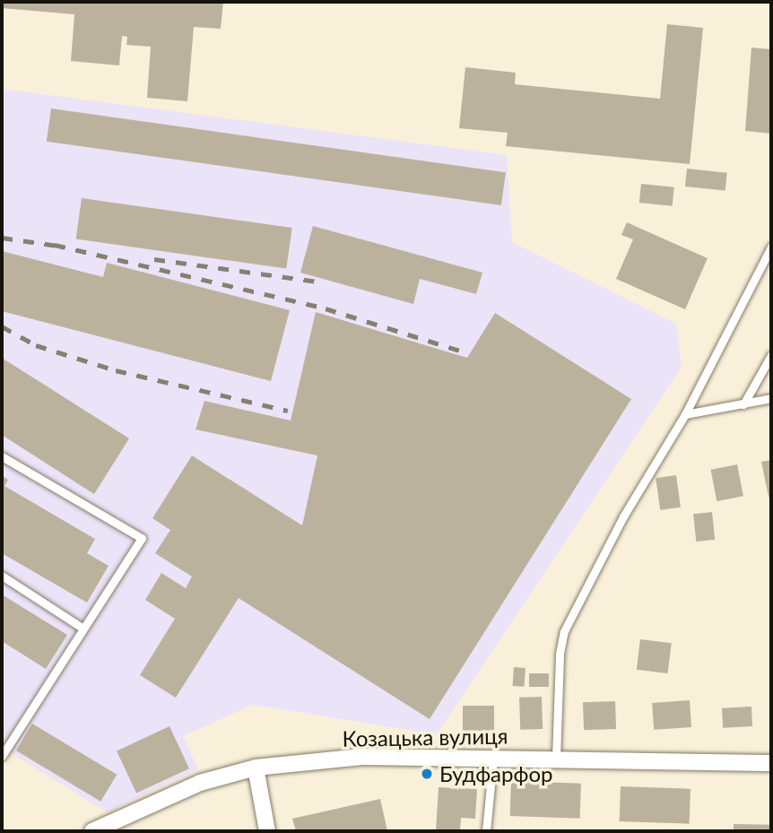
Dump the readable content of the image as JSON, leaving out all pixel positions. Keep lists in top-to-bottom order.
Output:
{
  "streets": {
    "street": ["Козацька вулиця"]
  },
  "places": ["Будфарфор"]
}
